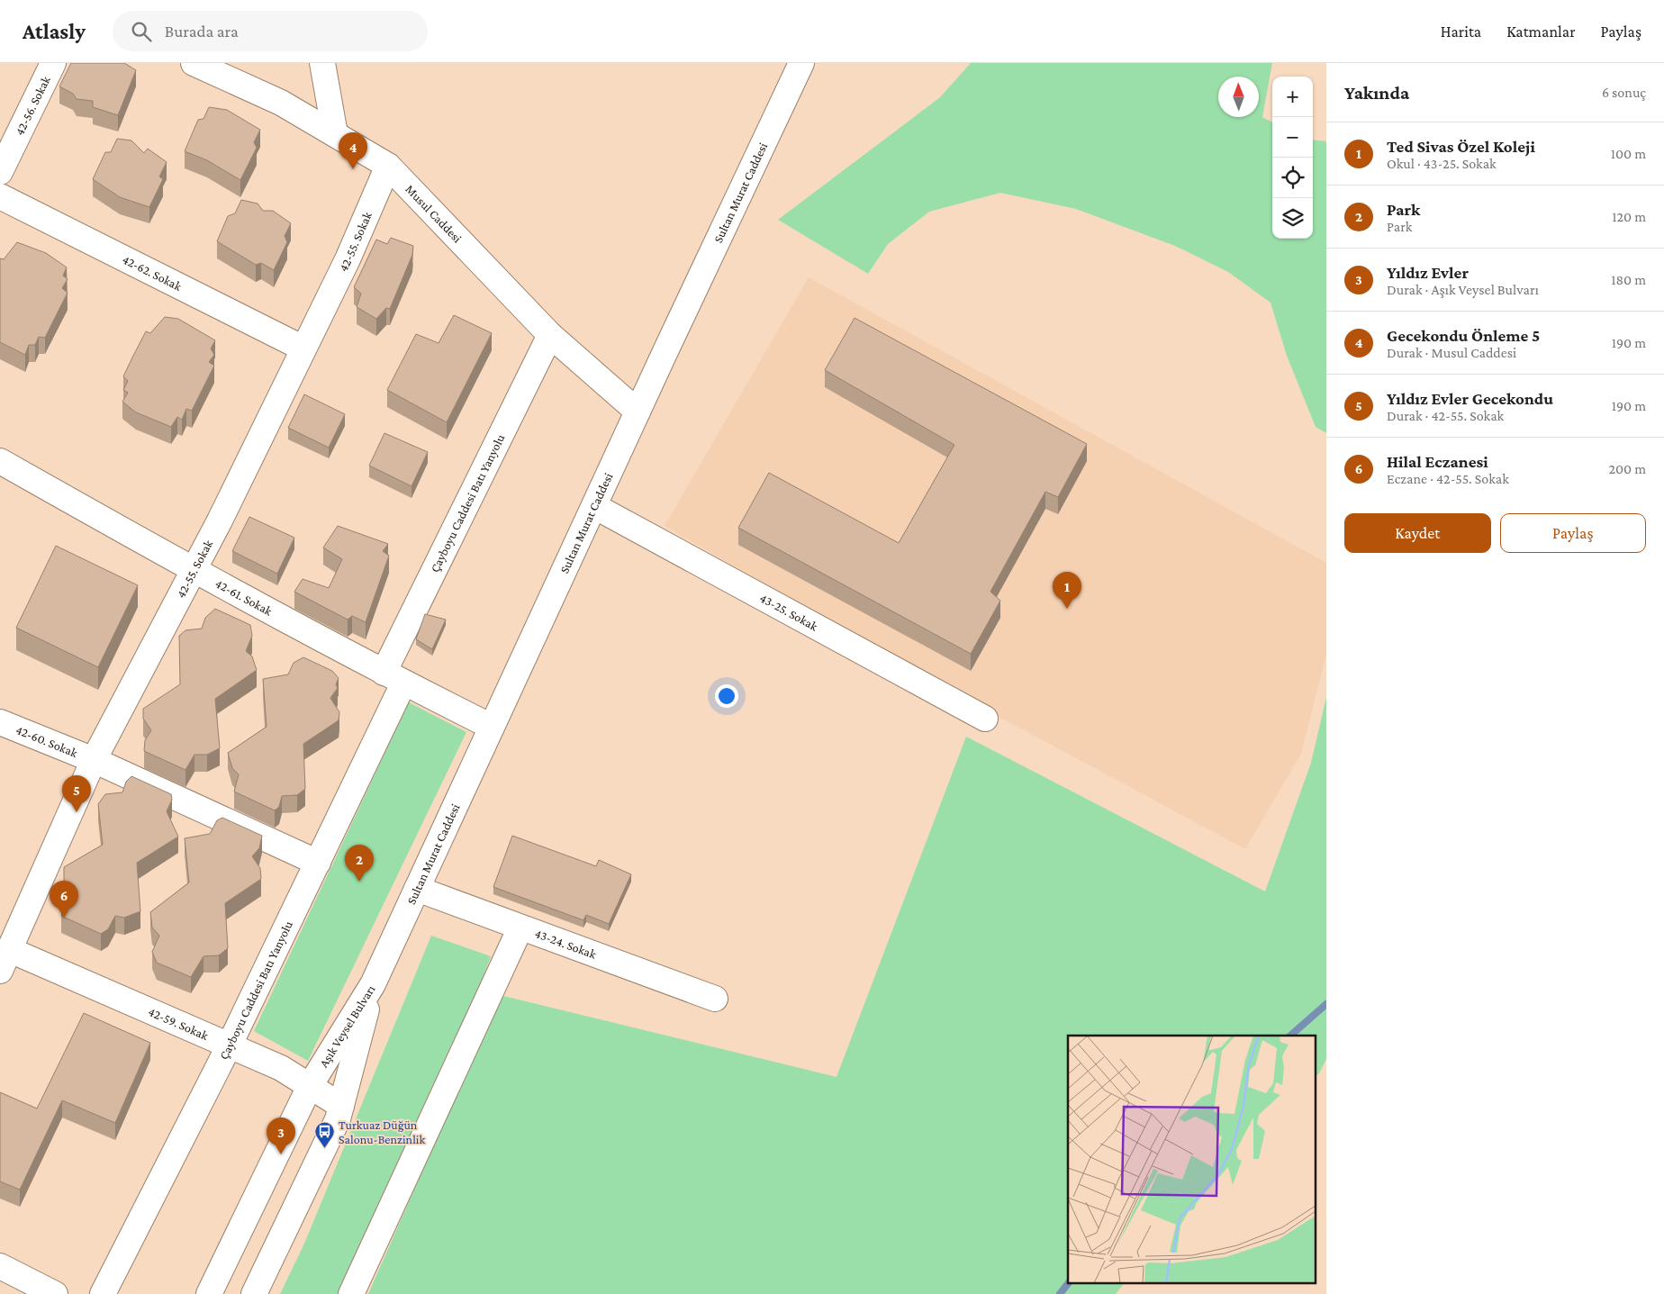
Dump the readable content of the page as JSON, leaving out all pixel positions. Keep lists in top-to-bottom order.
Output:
{
  "streets": {
    "street": [
      "42-56. Sokak",
      "Sultan Murat Caddesi",
      "Musul Caddesi",
      "42-55. Sokak",
      "42-62. Sokak",
      "Çayboyu Caddesi Batı Yanyolu",
      "42-61. Sokak",
      "43-25. Sokak",
      "42-60. Sokak",
      "43-24. Sokak",
      "42-59. Sokak",
      "Aşık Veysel Bulvarı"
    ]
  },
  "crossings": [
    ["Sultan Murat Caddesi", "Musul Caddesi"],
    ["Sultan Murat Caddesi", "42-61. Sokak"],
    ["Sultan Murat Caddesi", "43-25. Sokak"],
    ["Sultan Murat Caddesi", "43-24. Sokak"],
    ["Sultan Murat Caddesi", "Aşık Veysel Bulvarı"],
    ["Musul Caddesi", "42-55. Sokak"],
    ["Musul Caddesi", "Çayboyu Caddesi Batı Yanyolu"],
    ["42-55. Sokak", "42-62. Sokak"],
    ["42-55. Sokak", "42-61. Sokak"],
    ["42-55. Sokak", "42-60. Sokak"],
    ["42-55. Sokak", "42-59. Sokak"],
    ["Çayboyu Caddesi Batı Yanyolu", "42-61. Sokak"],
    ["Çayboyu Caddesi Batı Yanyolu", "42-60. Sokak"],
    ["Çayboyu Caddesi Batı Yanyolu", "42-59. Sokak"],
    ["42-59. Sokak", "Aşık Veysel Bulvarı"]
  ],
  "places": {
    "bus stop": ["Turkuaz Düğün Salonu-Benzinlik"]
  },
  "north": "top",
  "page": {
    "header": "Atlasly",
    "search": "Burada ara",
    "nav": ["Harita", "Katmanlar", "Paylaş"],
    "heading": ["Yakında", "6 sonuç"],
    "map_buttons": ["+", "−"],
    "list": [
      {
        "mark": "1",
        "name": "Ted Sivas Özel Koleji",
        "note": "Okul · 43-25. Sokak",
        "value": "100 m"
      },
      {
        "mark": "2",
        "name": "Park",
        "note": "Park",
        "value": "120 m"
      },
      {
        "mark": "3",
        "name": "Yıldız Evler",
        "note": "Durak · Aşık Veysel Bulvarı",
        "value": "180 m"
      },
      {
        "mark": "4",
        "name": "Gecekondu Önleme 5",
        "note": "Durak · Musul Caddesi",
        "value": "190 m"
      },
      {
        "mark": "5",
        "name": "Yıldız Evler Gecekondu",
        "note": "Durak · 42-55. Sokak",
        "value": "190 m"
      },
      {
        "mark": "6",
        "name": "Hilal Eczanesi",
        "note": "Eczane · 42-55. Sokak",
        "value": "200 m"
      }
    ],
    "pins": [
      "4",
      "1",
      "5",
      "2",
      "6",
      "3"
    ],
    "buttons": ["Kaydet", "Paylaş"]
  }
}
